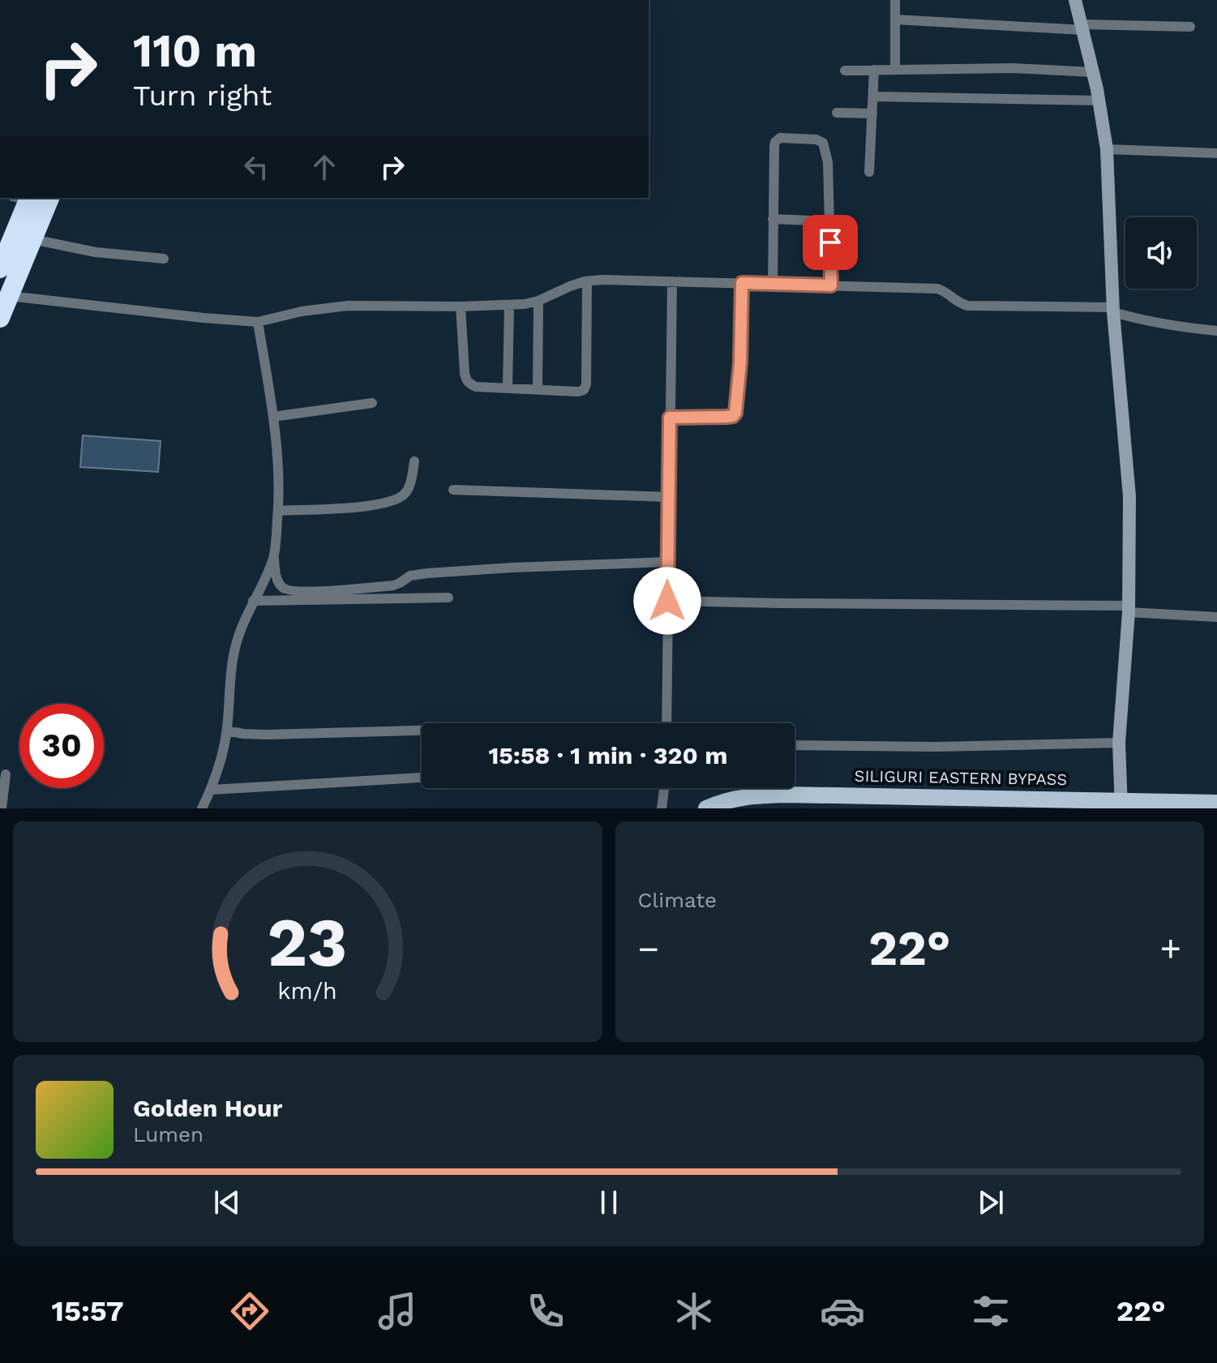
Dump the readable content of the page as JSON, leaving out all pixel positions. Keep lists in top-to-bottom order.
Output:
{
  "streets": {
    "main road": ["SILIGURI EASTERN BYPASS"]
  },
  "page": {
    "turn": ["110 m", "Turn right"],
    "limit": "30",
    "trip": "15:58 · 1 min · 320 m",
    "tile": "Climate",
    "heat": ["−", "22°", "+"],
    "song": ["Golden Hour", "Lumen"],
    "tabs": ["15:57", "22°"],
    "gauge": ["23", "km/h"]
  }
}
